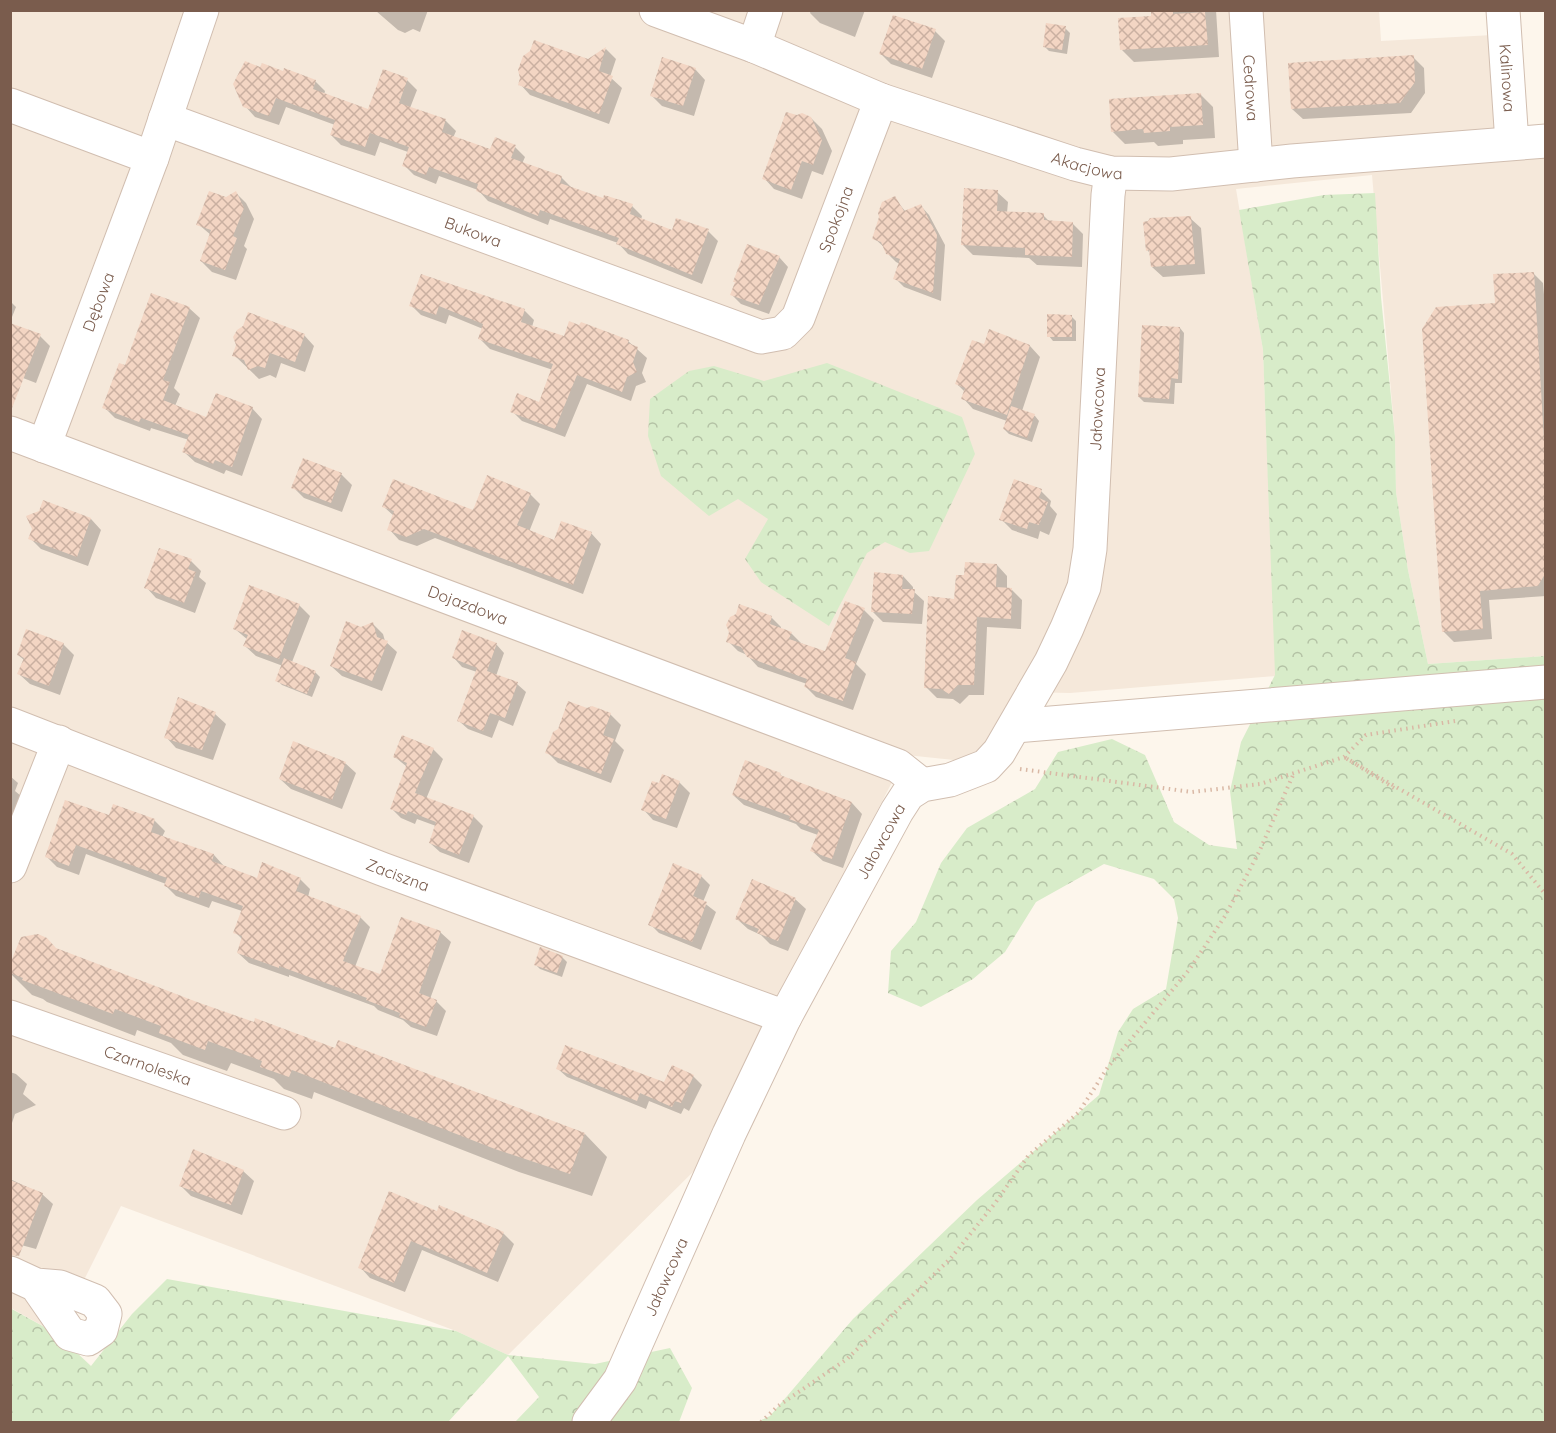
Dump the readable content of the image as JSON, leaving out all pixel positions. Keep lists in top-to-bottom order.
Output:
{
  "streets": {
    "street": [
      "Kalinowa",
      "Cedrowa",
      "Akacjowa",
      "Spokojna",
      "Bukowa",
      "Dębowa",
      "Jałowcowa",
      "Dojazdowa",
      "Zaciszna",
      "Czarnoleska"
    ]
  },
  "crossings": [
    ["Kalinowa", "Akacjowa"],
    ["Cedrowa", "Akacjowa"],
    ["Akacjowa", "Spokojna"],
    ["Akacjowa", "Jałowcowa"],
    ["Spokojna", "Bukowa"],
    ["Bukowa", "Dębowa"],
    ["Dębowa", "Dojazdowa"],
    ["Jałowcowa", "Dojazdowa"],
    ["Jałowcowa", "Zaciszna"]
  ]
}
